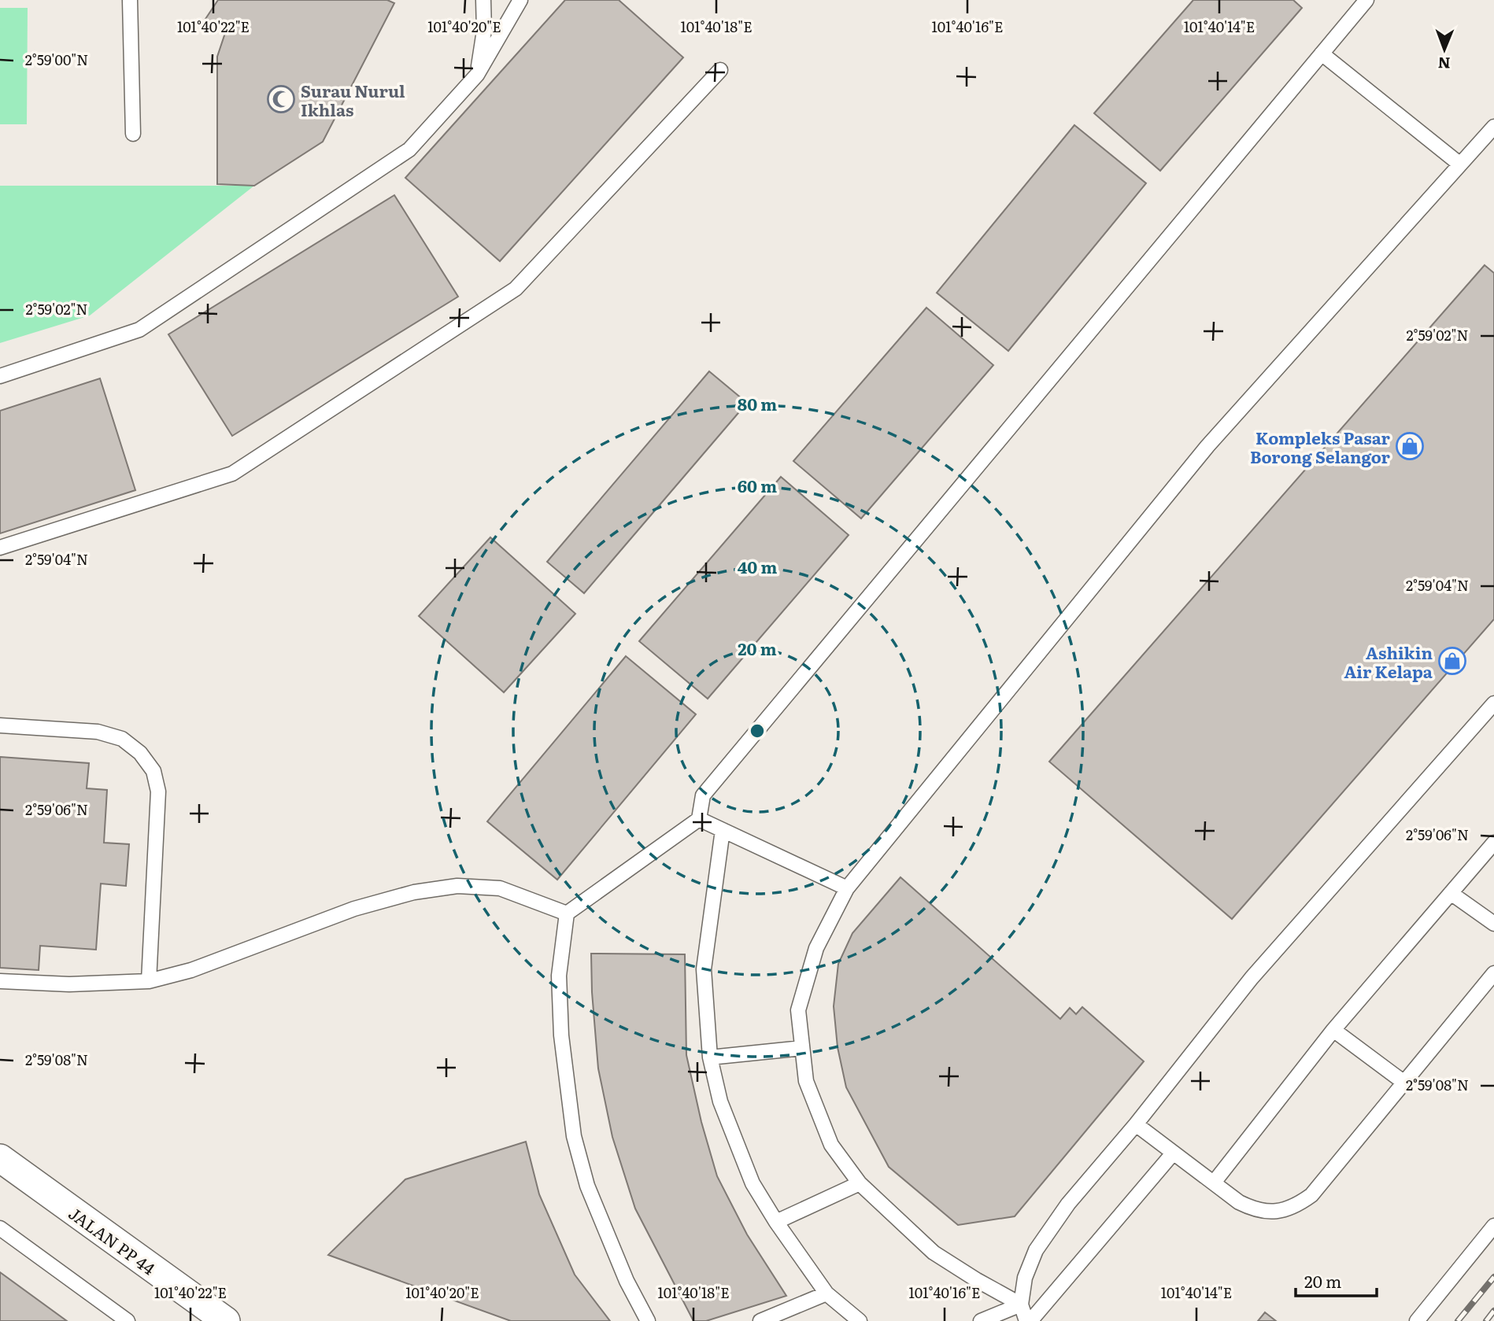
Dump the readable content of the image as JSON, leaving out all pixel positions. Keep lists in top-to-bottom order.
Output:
{
  "streets": {
    "street": ["JALAN PP 44"]
  },
  "places": {
    "mosque": ["Surau Nurul Ikhlas"],
    "shop": ["Kompleks Pasar Borong Selangor", "Ashikin Air Kelapa"]
  },
  "scale_bar": "20 m",
  "north": "bottom",
  "coordinates": [
    "101°40'22\"E",
    "101°40'20\"E",
    "101°40'18\"E",
    "101°40'16\"E",
    "101°40'14\"E",
    "2°59'00\"N",
    "2°59'02\"N",
    "2°59'04\"N",
    "2°59'06\"N",
    "2°59'08\"N"
  ],
  "rings": [
    "80 m",
    "60 m",
    "40 m",
    "20 m"
  ]
}
